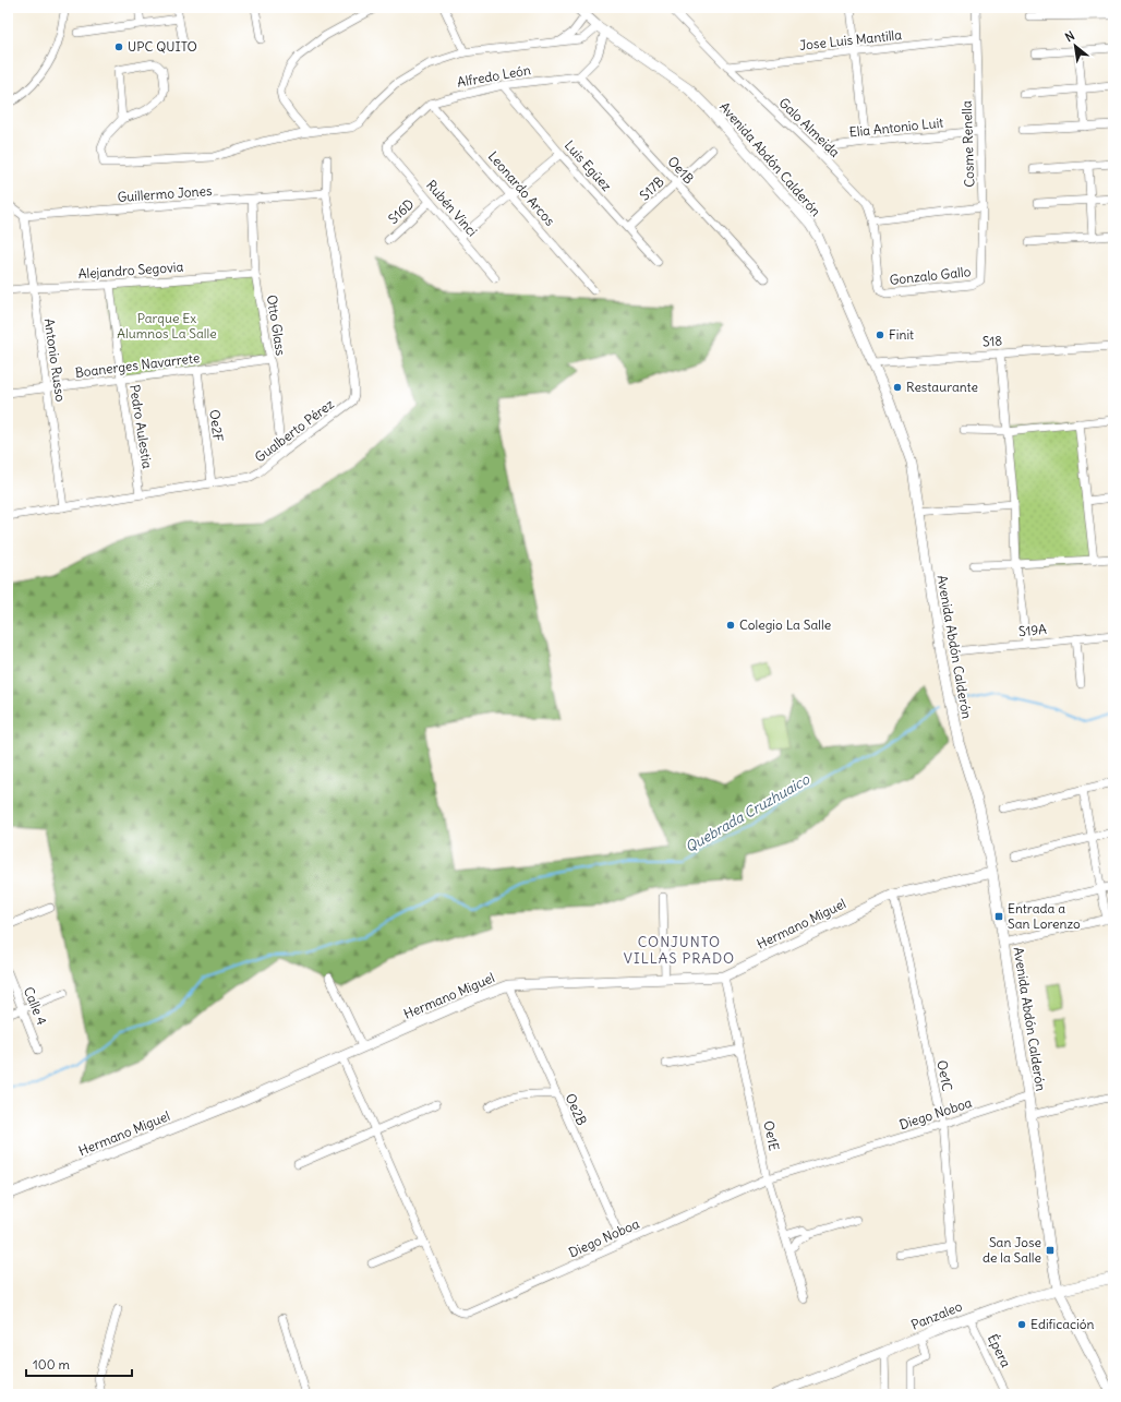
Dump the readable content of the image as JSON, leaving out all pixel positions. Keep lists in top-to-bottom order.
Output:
{
  "streets": {
    "street": [
      "Jose Luis Mantilla",
      "Alfredo León",
      "Galo Almeida",
      "Elia Antonio Luit",
      "Cosme Renella",
      "Avenida Abdón Calderón",
      "Luis Egüez",
      "Oe1B",
      "Leonardo Arcos",
      "S17B",
      "Guillermo Jones",
      "Rubén Vinci",
      "S16D",
      "Alejandro Segovia",
      "Gonzalo Gallo",
      "Otto Glass",
      "S18",
      "Antonio Russo",
      "Boanerges Navarrete",
      "Oe2F",
      "Pedro Aulestia",
      "Gualberto Pérez",
      "S19A",
      "Hermano Miguel",
      "Calle 4",
      "Oe1C",
      "Oe2B",
      "Diego Noboa",
      "Oe1E",
      "Panzaleo",
      "Épera"
    ]
  },
  "crossings": [
    ["Jose Luis Mantilla", "Galo Almeida"],
    ["Jose Luis Mantilla", "Cosme Renella"],
    ["Alfredo León", "Luis Egüez"],
    ["Alfredo León", "Oe1B"],
    ["Alfredo León", "Leonardo Arcos"],
    ["Alfredo León", "Rubén Vinci"],
    ["Galo Almeida", "Elia Antonio Luit"],
    ["Galo Almeida", "Gonzalo Gallo"],
    ["Elia Antonio Luit", "Cosme Renella"],
    ["Cosme Renella", "Gonzalo Gallo"],
    ["Avenida Abdón Calderón", "S18"],
    ["Avenida Abdón Calderón", "Hermano Miguel"],
    ["Avenida Abdón Calderón", "Diego Noboa"],
    ["Avenida Abdón Calderón", "Panzaleo"],
    ["Luis Egüez", "S17B"],
    ["Oe1B", "S17B"],
    ["Guillermo Jones", "Otto Glass"],
    ["Guillermo Jones", "Antonio Russo"],
    ["Guillermo Jones", "Gualberto Pérez"],
    ["Rubén Vinci", "S16D"],
    ["Alejandro Segovia", "Otto Glass"],
    ["Alejandro Segovia", "Antonio Russo"],
    ["Alejandro Segovia", "Pedro Aulestia"],
    ["Otto Glass", "Boanerges Navarrete"],
    ["Otto Glass", "Gualberto Pérez"],
    ["Antonio Russo", "Boanerges Navarrete"],
    ["Antonio Russo", "Gualberto Pérez"],
    ["Boanerges Navarrete", "Oe2F"],
    ["Boanerges Navarrete", "Pedro Aulestia"],
    ["Oe2F", "Gualberto Pérez"],
    ["Pedro Aulestia", "Gualberto Pérez"],
    ["Hermano Miguel", "Oe1C"],
    ["Hermano Miguel", "Oe2B"],
    ["Hermano Miguel", "Diego Noboa"],
    ["Hermano Miguel", "Oe1E"],
    ["Oe1C", "Diego Noboa"],
    ["Oe2B", "Diego Noboa"],
    ["Diego Noboa", "Oe1E"],
    ["Panzaleo", "Épera"]
  ],
  "districts": ["CONJUNTO VILLAS PRADO"],
  "water": ["Quebrada Cruzhuaico"],
  "parks": ["Parque Ex Alumnos La Salle"],
  "places": {
    "other": [
      "UPC QUITO",
      "Finit",
      "Restaurante",
      "Colegio La Salle",
      "Edificación"
    ],
    "transit": ["Entrada a San Lorenzo", "San Jose de la Salle"]
  },
  "scale_bar": "100 m",
  "north": "top left"
}
